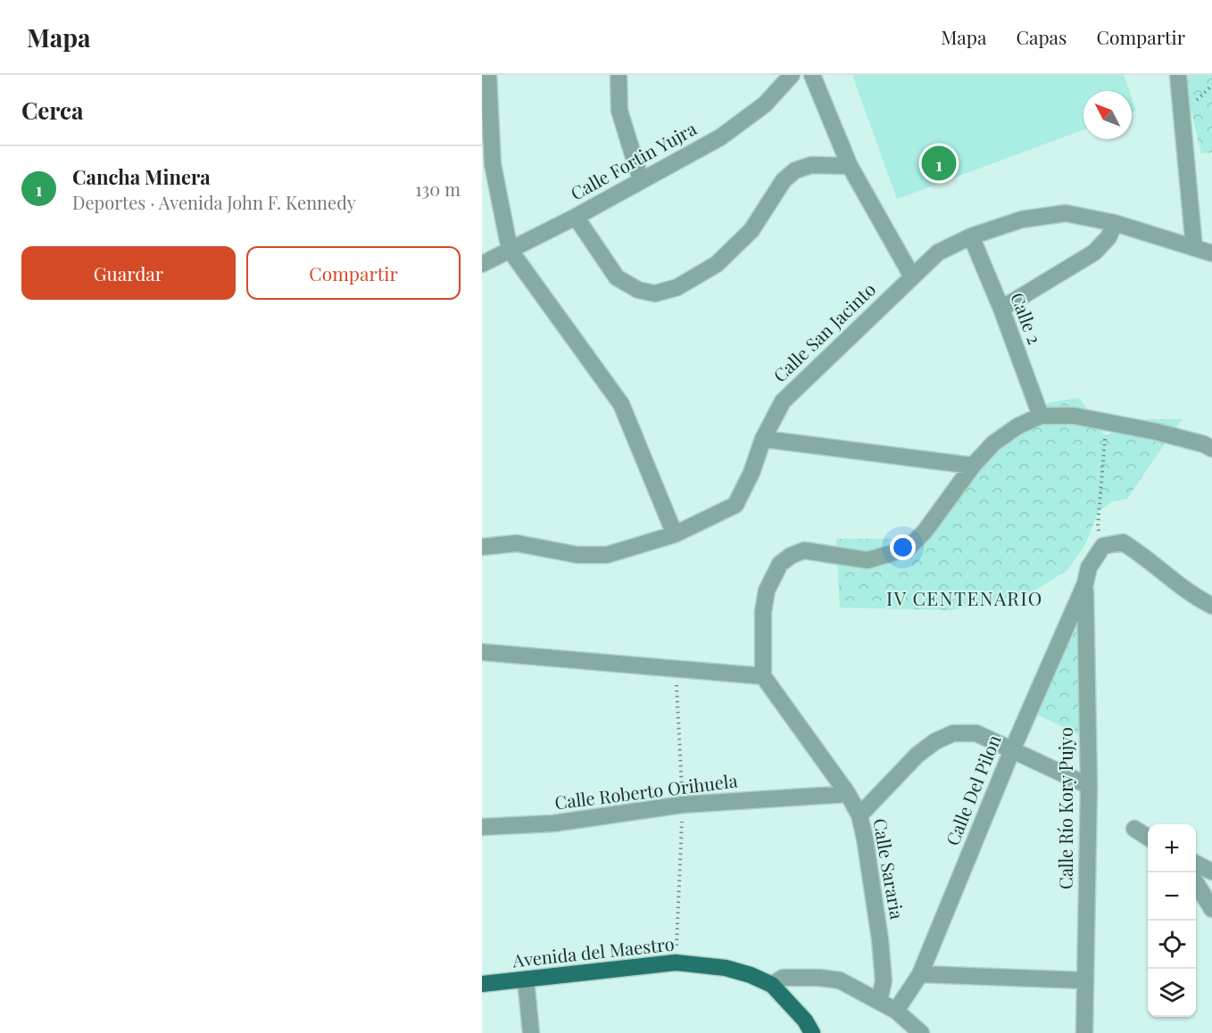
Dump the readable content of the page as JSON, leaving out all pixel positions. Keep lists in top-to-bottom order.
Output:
{
  "streets": {
    "main road": ["Avenida del Maestro"],
    "street": [
      "Calle Fortin Yujra",
      "Calle 2",
      "Calle San Jacinto",
      "Calle Del Pilon",
      "Calle Roberto Orihuela",
      "Calle Río Kory Pujyo",
      "Calle Sararia"
    ]
  },
  "crossings": [
    ["Calle 2", "Calle San Jacinto"],
    ["Calle Del Pilon", "Calle Río Kory Pujyo"],
    ["Calle Roberto Orihuela", "Calle Sararia"]
  ],
  "districts": ["IV CENTENARIO"],
  "north": "top left",
  "page": {
    "header": "Mapa",
    "nav": ["Mapa", "Capas", "Compartir"],
    "heading": "Cerca",
    "pins": "1",
    "list": [
      {
        "mark": "1",
        "name": "Cancha Minera",
        "note": "Deportes · Avenida John F. Kennedy",
        "value": "130 m"
      }
    ],
    "buttons": ["Guardar", "Compartir"],
    "map_buttons": ["+", "−"]
  }
}
